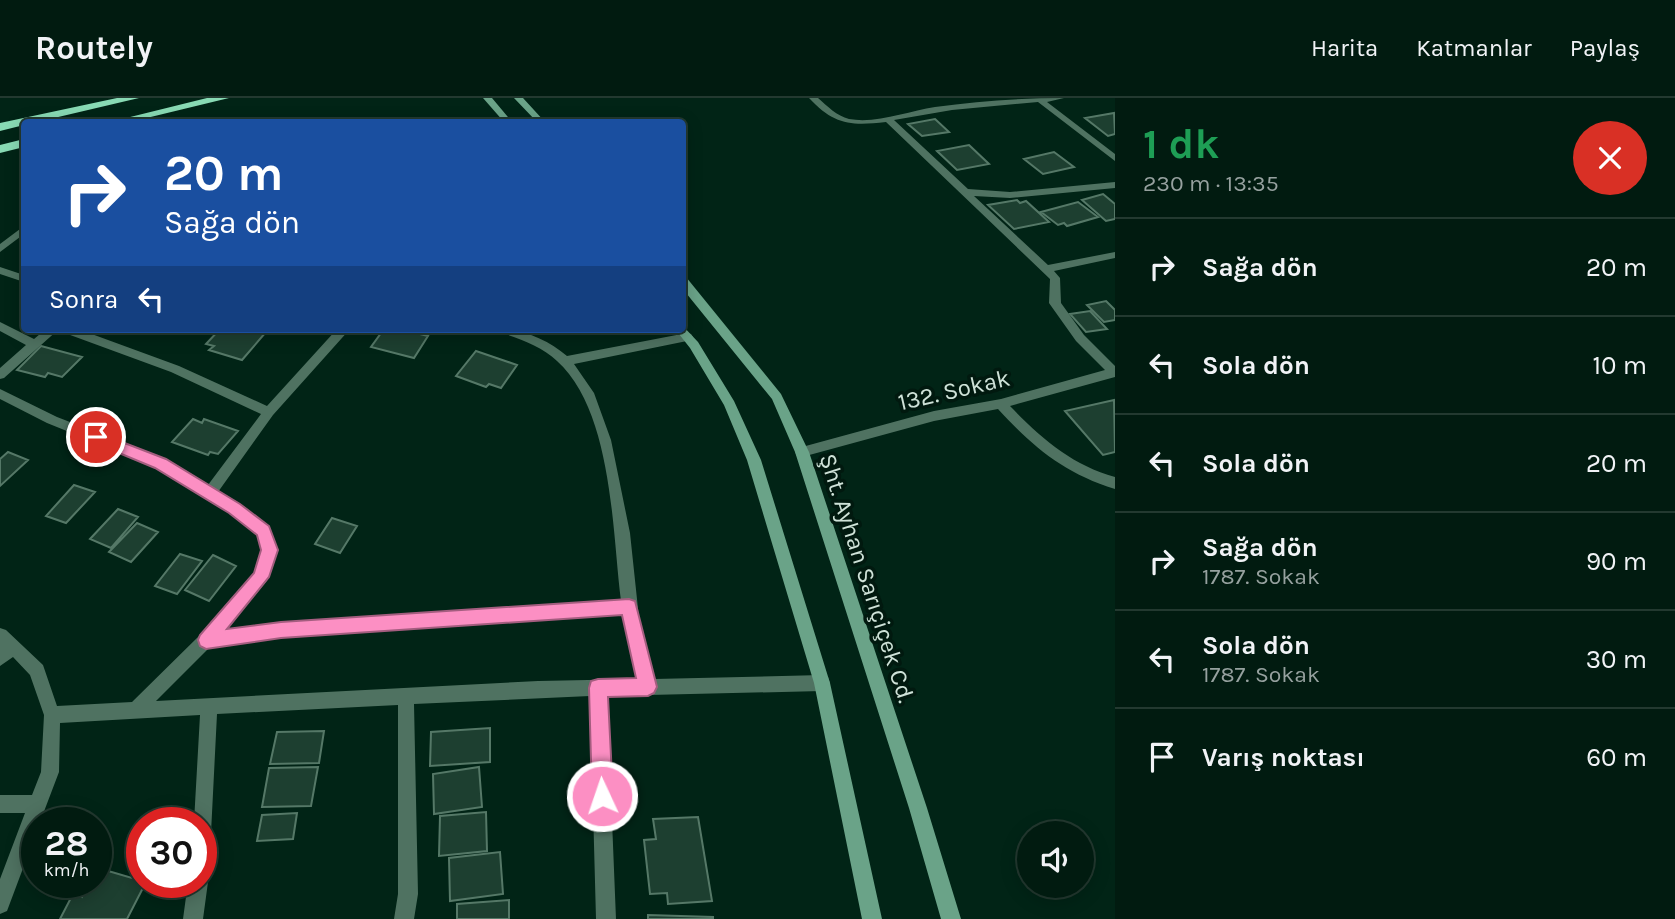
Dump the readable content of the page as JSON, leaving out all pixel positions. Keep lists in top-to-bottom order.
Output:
{
  "streets": {
    "main road": ["Şht. Ayhan Sarıçiçek Cd."],
    "street": ["132. Sokak"]
  },
  "crossings": [
    ["132. Sokak", "Şht. Ayhan Sarıçiçek Cd."]
  ],
  "page": {
    "header": "Routely",
    "nav": ["Harita", "Katmanlar", "Paylaş"],
    "heading": ["1 dk", "230 m · 13:35"],
    "turn": ["20 m", "Sağa dön"],
    "list": [
      {
        "name": "Sağa dön",
        "value": "20 m"
      },
      {
        "name": "Sola dön",
        "value": "10 m"
      },
      {
        "name": "Sola dön",
        "value": "20 m"
      },
      {
        "name": "Sağa dön",
        "note": "1787. Sokak",
        "value": "90 m"
      },
      {
        "name": "Sola dön",
        "note": "1787. Sokak",
        "value": "30 m"
      },
      {
        "name": "Varış noktası",
        "value": "60 m"
      }
    ],
    "then": "Sonra",
    "speed": "28 km/h",
    "limit": "30"
  }
}
